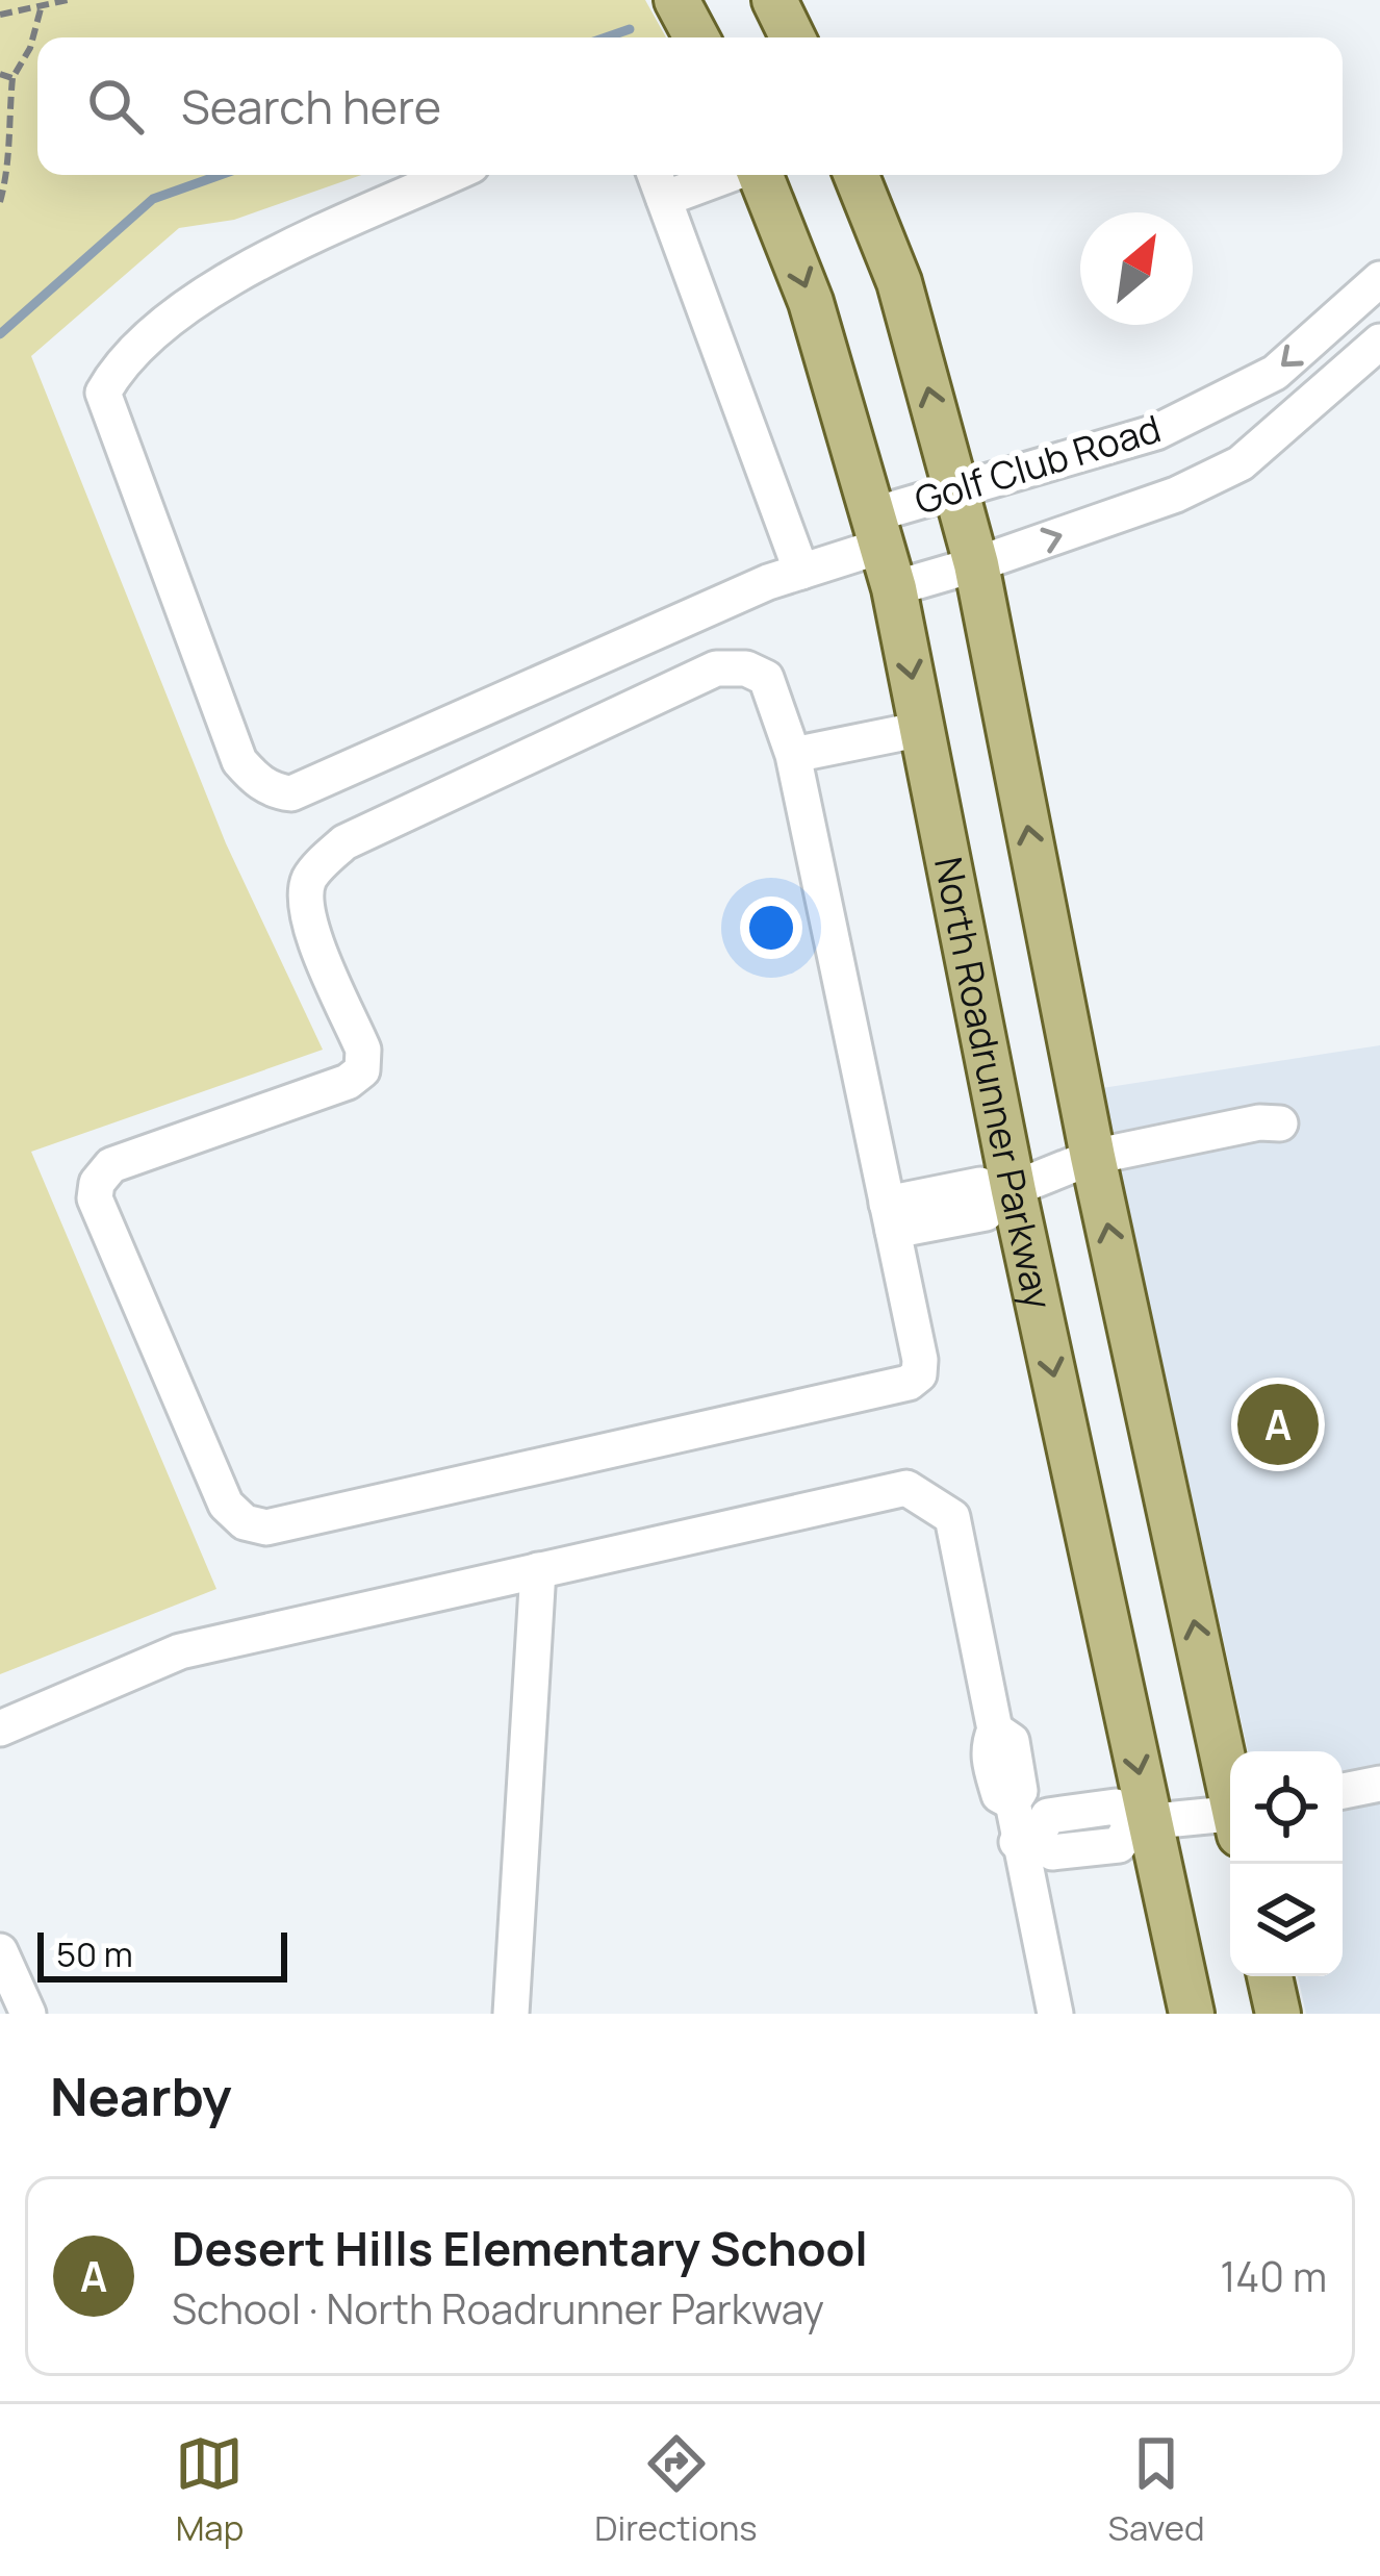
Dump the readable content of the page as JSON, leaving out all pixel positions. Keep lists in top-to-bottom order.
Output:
{
  "streets": {
    "main road": ["North Roadrunner Parkway"],
    "street": ["Golf Club Road"]
  },
  "crossings": [
    ["Golf Club Road", "North Roadrunner Parkway"]
  ],
  "scale_bar": "50 m",
  "north": "top right",
  "page": {
    "search": "Search here",
    "pins": "A",
    "scale": "50 m",
    "heading": "Nearby",
    "list": [
      {
        "mark": "A",
        "name": "Desert Hills Elementary School",
        "note": "School · North Roadrunner Parkway",
        "value": "140 m"
      }
    ],
    "nav": ["Map", "Directions", "Saved"]
  }
}
